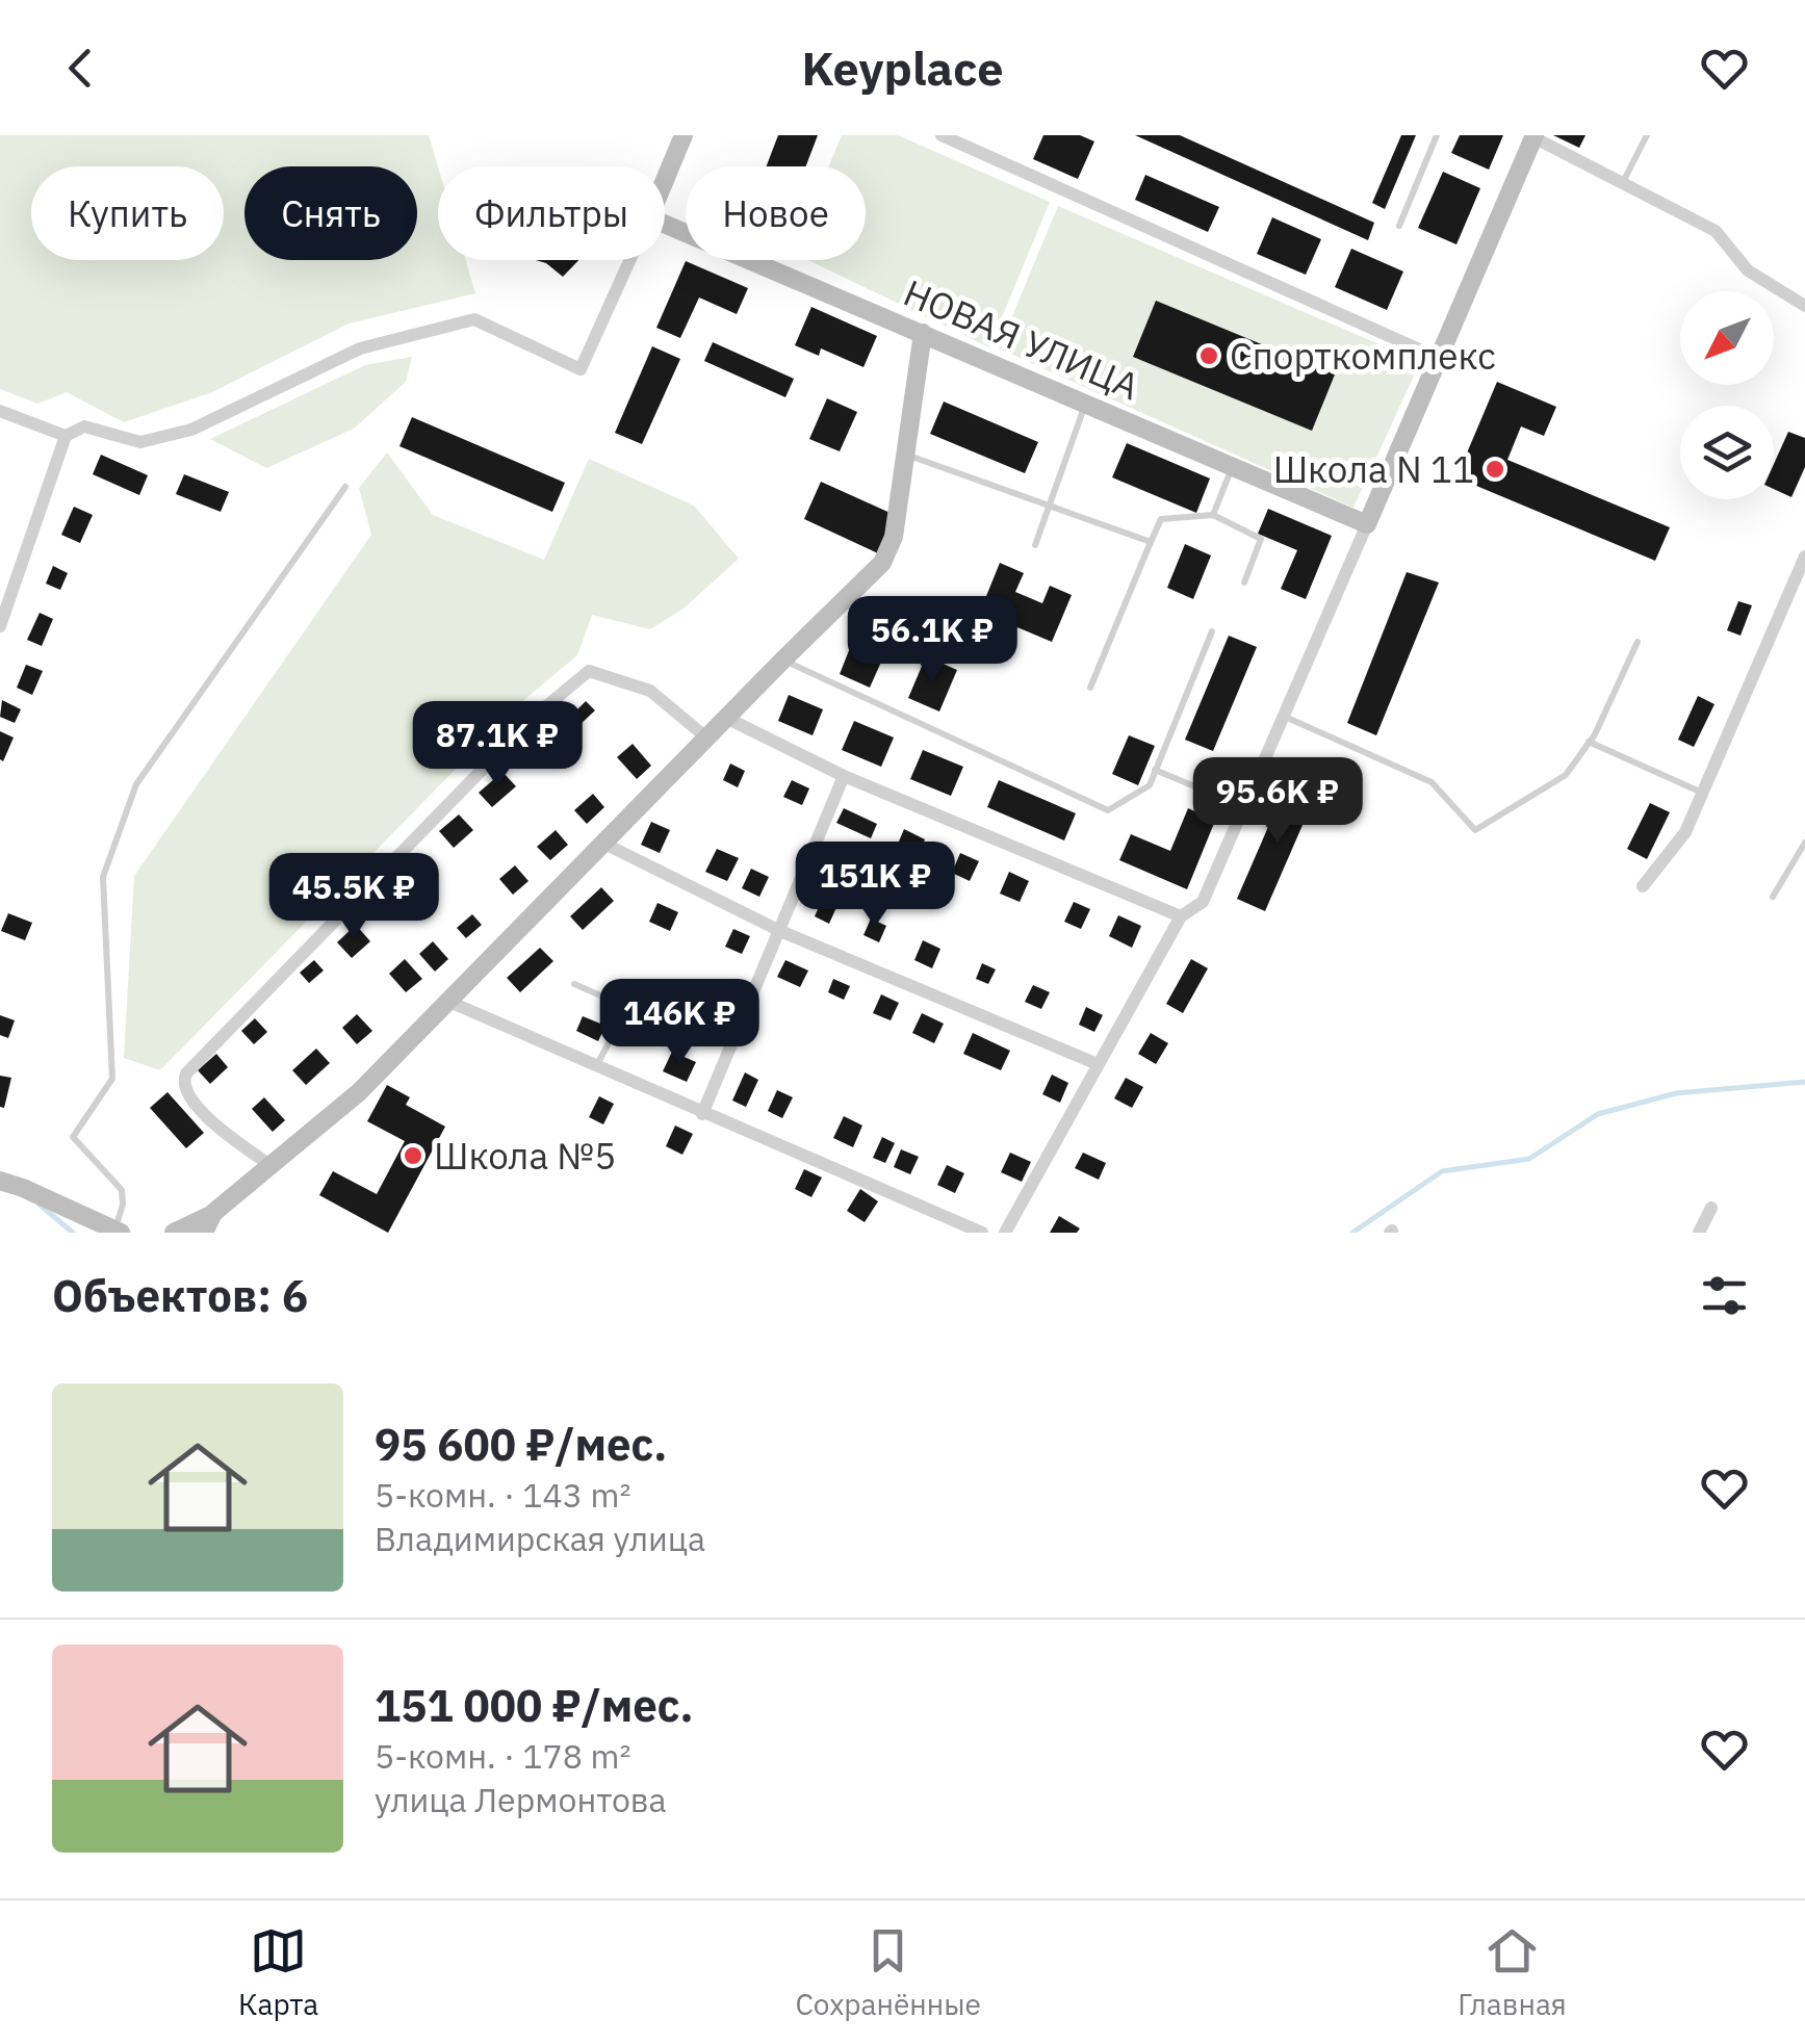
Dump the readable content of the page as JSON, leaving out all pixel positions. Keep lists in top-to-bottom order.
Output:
{
  "streets": {
    "street": ["НОВАЯ УЛИЦА"]
  },
  "places": ["Спорткомплекс", "Школа N 11", "Школа №5"],
  "north": "bottom left",
  "page": {
    "header": "Keyplace",
    "chip": [
      "Купить",
      "Снять",
      "Фильтры",
      "Новое"
    ],
    "price": [
      "56.1K ₽",
      "87.1K ₽",
      "95.6K ₽",
      "151K ₽",
      "45.5K ₽",
      "146K ₽"
    ],
    "heading": "Объектов: 6",
    "list": [
      {
        "name": "95 600 ₽/мес.",
        "note": "5-комн. · 143 m² · Владимирская улица"
      },
      {
        "name": "151 000 ₽/мес.",
        "note": "5-комн. · 178 m² · улица Лермонтова"
      }
    ],
    "tabs": ["Карта", "Сохранённые", "Главная"]
  }
}
